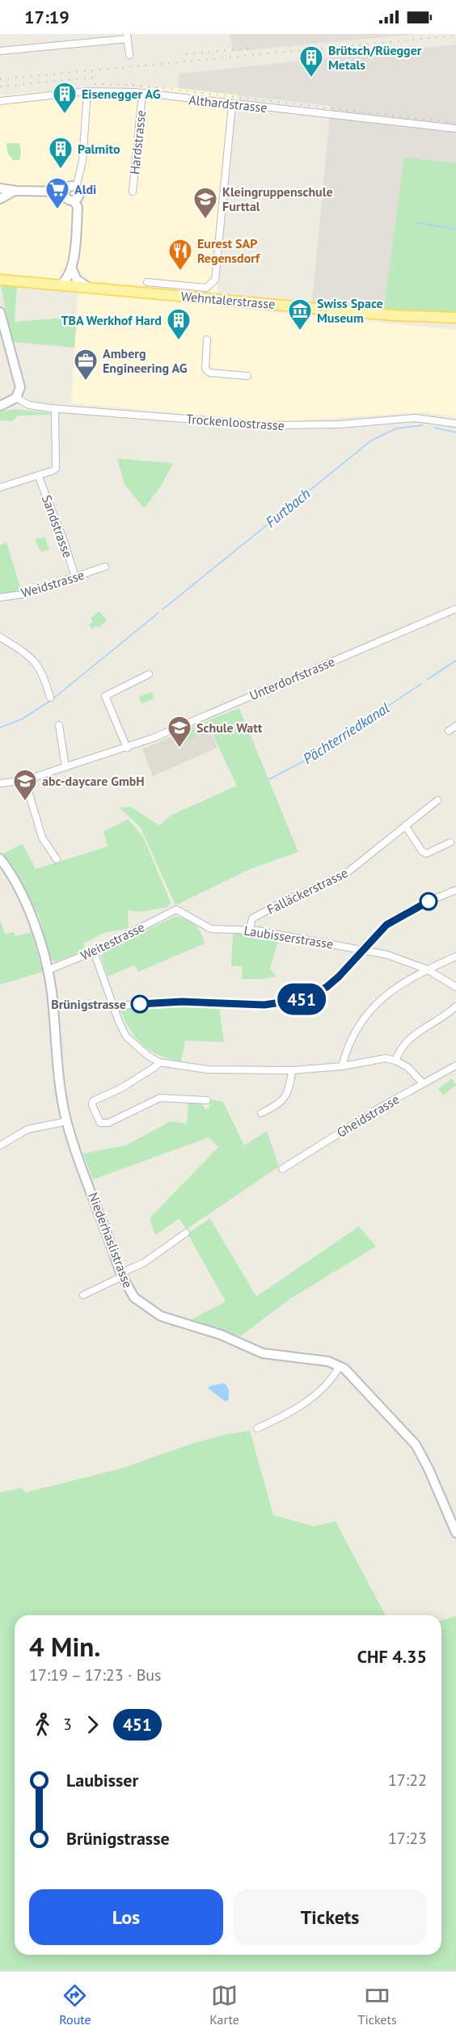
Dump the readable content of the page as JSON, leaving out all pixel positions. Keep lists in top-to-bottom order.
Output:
{
  "streets": {
    "main road": ["Wehntalerstrasse"],
    "street": [
      "Althardstrasse",
      "Hardstrasse",
      "Trockenloostrasse",
      "Sandstrasse",
      "Weidstrasse",
      "Unterdorfstrasse",
      "Falläckerstrasse",
      "Laubisserstrasse",
      "Weitestrasse",
      "Gheidstrasse",
      "Niederhaslistrasse"
    ]
  },
  "crossings": [
    ["Althardstrasse", "Hardstrasse"],
    ["Sandstrasse", "Weidstrasse"],
    ["Falläckerstrasse", "Laubisserstrasse"],
    ["Laubisserstrasse", "Weitestrasse"],
    ["Weitestrasse", "Niederhaslistrasse"]
  ],
  "water": ["Furtbach", "Pächterriedkanal"],
  "places": {
    "building": [
      "Brütsch/Rüegger Metals",
      "Eisenegger AG",
      "Palmito",
      "TBA Werkhof Hard"
    ],
    "supermarket": ["Aldi"],
    "school or university": ["Kleingruppenschule Furttal", "Schule Watt", "abc-daycare GmbH"],
    "restaurant": ["Eurest SAP Regensdorf"],
    "museum": ["Swiss Space Museum"],
    "office": ["Amberg Engineering AG"],
    "other": ["Brünigstrasse"]
  },
  "lines": ["bus line 451"],
  "page": {
    "status": "17:19",
    "on_map": "451",
    "heading": ["4 Min.", "17:19 – 17:23 · Bus", "CHF 4.35"],
    "legs": ["3", "451"],
    "list": [
      {
        "name": "Laubisser",
        "value": "17:22"
      },
      {
        "name": "Brünigstrasse",
        "value": "17:23"
      }
    ],
    "buttons": ["Los", "Tickets"],
    "tabs": ["Route", "Karte", "Tickets"]
  }
}
